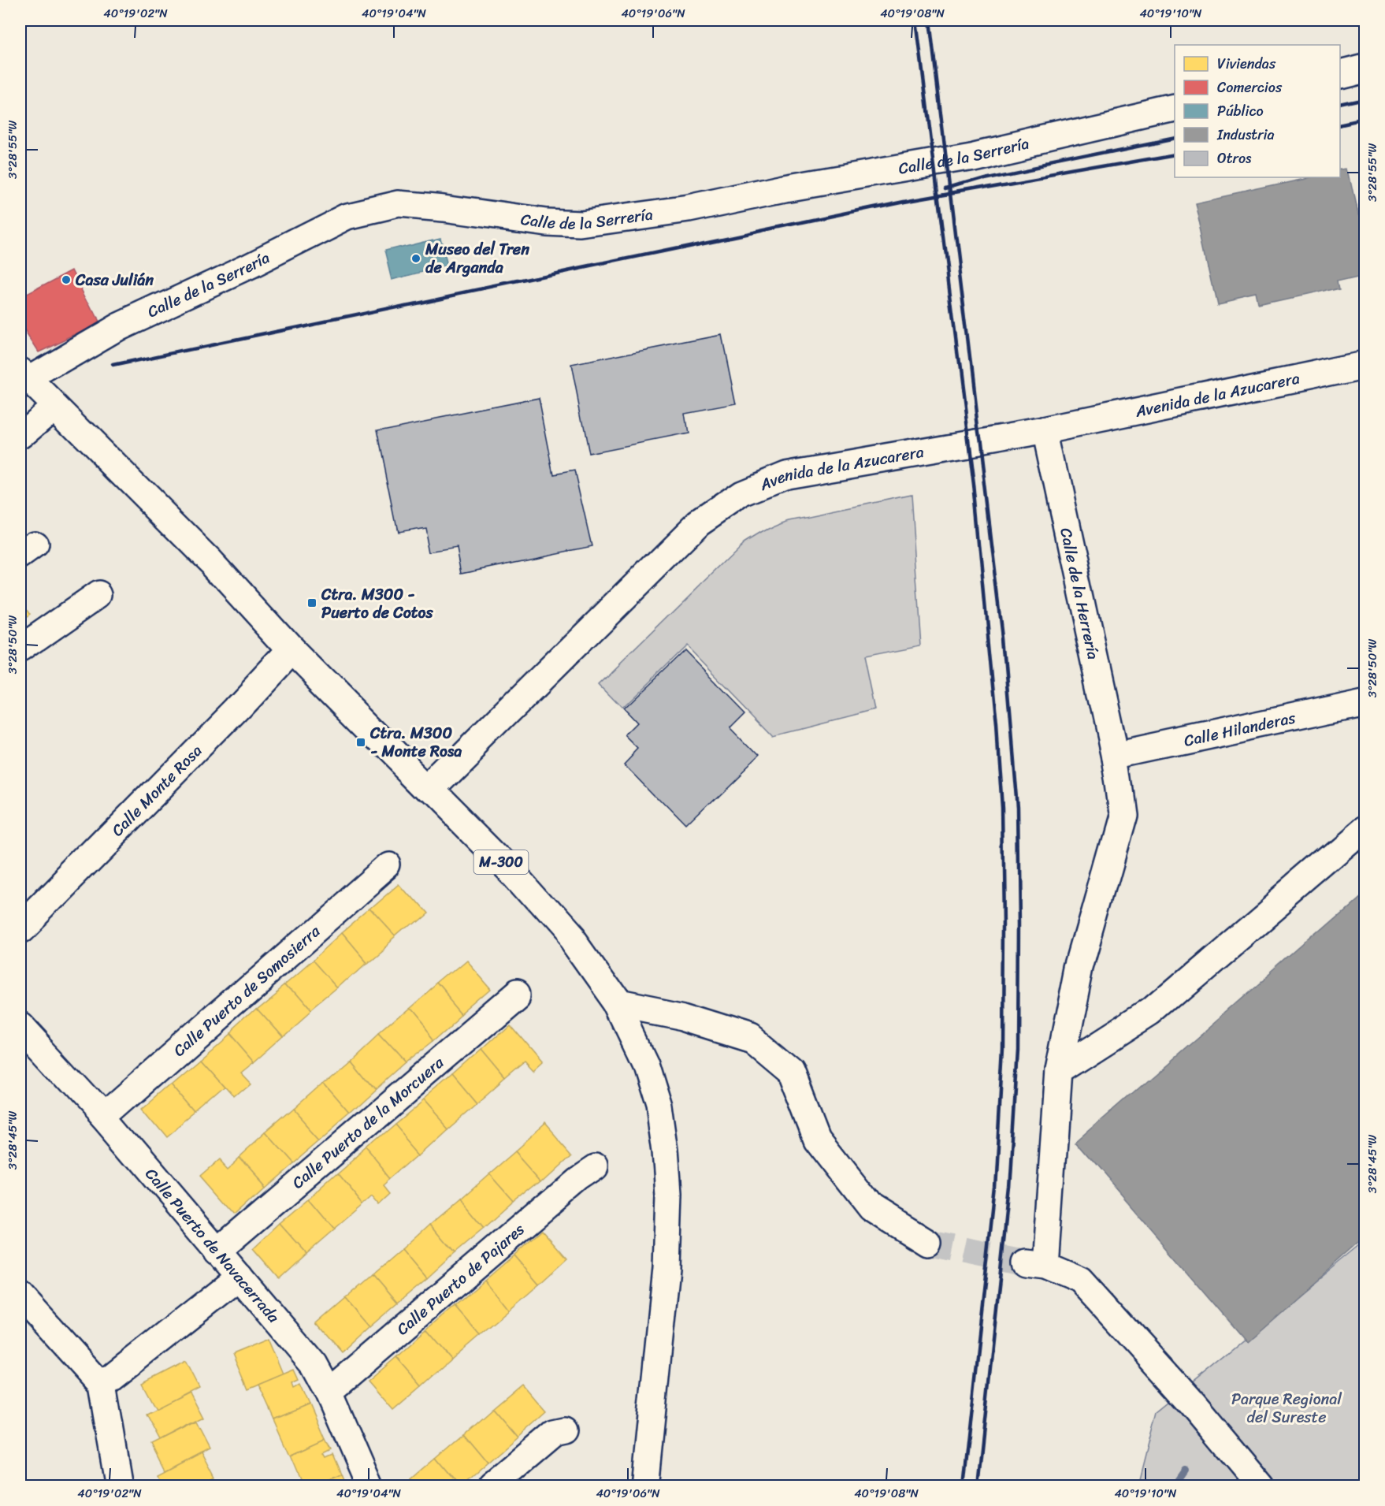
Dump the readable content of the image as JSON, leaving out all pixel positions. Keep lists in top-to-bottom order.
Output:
{
  "streets": {
    "street": [
      "Calle de la Serrería",
      "Avenida de la Azucarera",
      "Calle de la Herrería",
      "Calle Hilanderas",
      "Calle Monte Rosa",
      "M-300",
      "Calle Puerto de Somosierra",
      "Calle Puerto de la Morcuera",
      "Calle Puerto de Navacerrada",
      "Calle Puerto de Pajares"
    ]
  },
  "crossings": [
    ["Calle de la Serrería", "M-300"],
    ["Avenida de la Azucarera", "Calle de la Herrería"],
    ["Avenida de la Azucarera", "M-300"],
    ["Calle de la Herrería", "Calle Hilanderas"],
    ["Calle Monte Rosa", "M-300"],
    ["Calle Puerto de Somosierra", "Calle Puerto de Navacerrada"],
    ["Calle Puerto de la Morcuera", "Calle Puerto de Navacerrada"],
    ["Calle Puerto de Navacerrada", "Calle Puerto de Pajares"]
  ],
  "parks": ["Parque Regional del Sureste"],
  "places": {
    "other": ["Museo del Tren de Arganda", "Casa Julián"],
    "transit": ["Ctra. M300 - Puerto de Cotos", "Ctra. M300 - Monte Rosa"]
  },
  "legend": [
    "Viviendas",
    "Comercios",
    "Público",
    "Industria",
    "Otros"
  ],
  "coordinates": [
    "40°19'02\"N",
    "40°19'04\"N",
    "40°19'06\"N",
    "40°19'08\"N",
    "40°19'10\"N",
    "3°28'55\"W",
    "3°28'50\"W",
    "3°28'45\"W"
  ]
}
